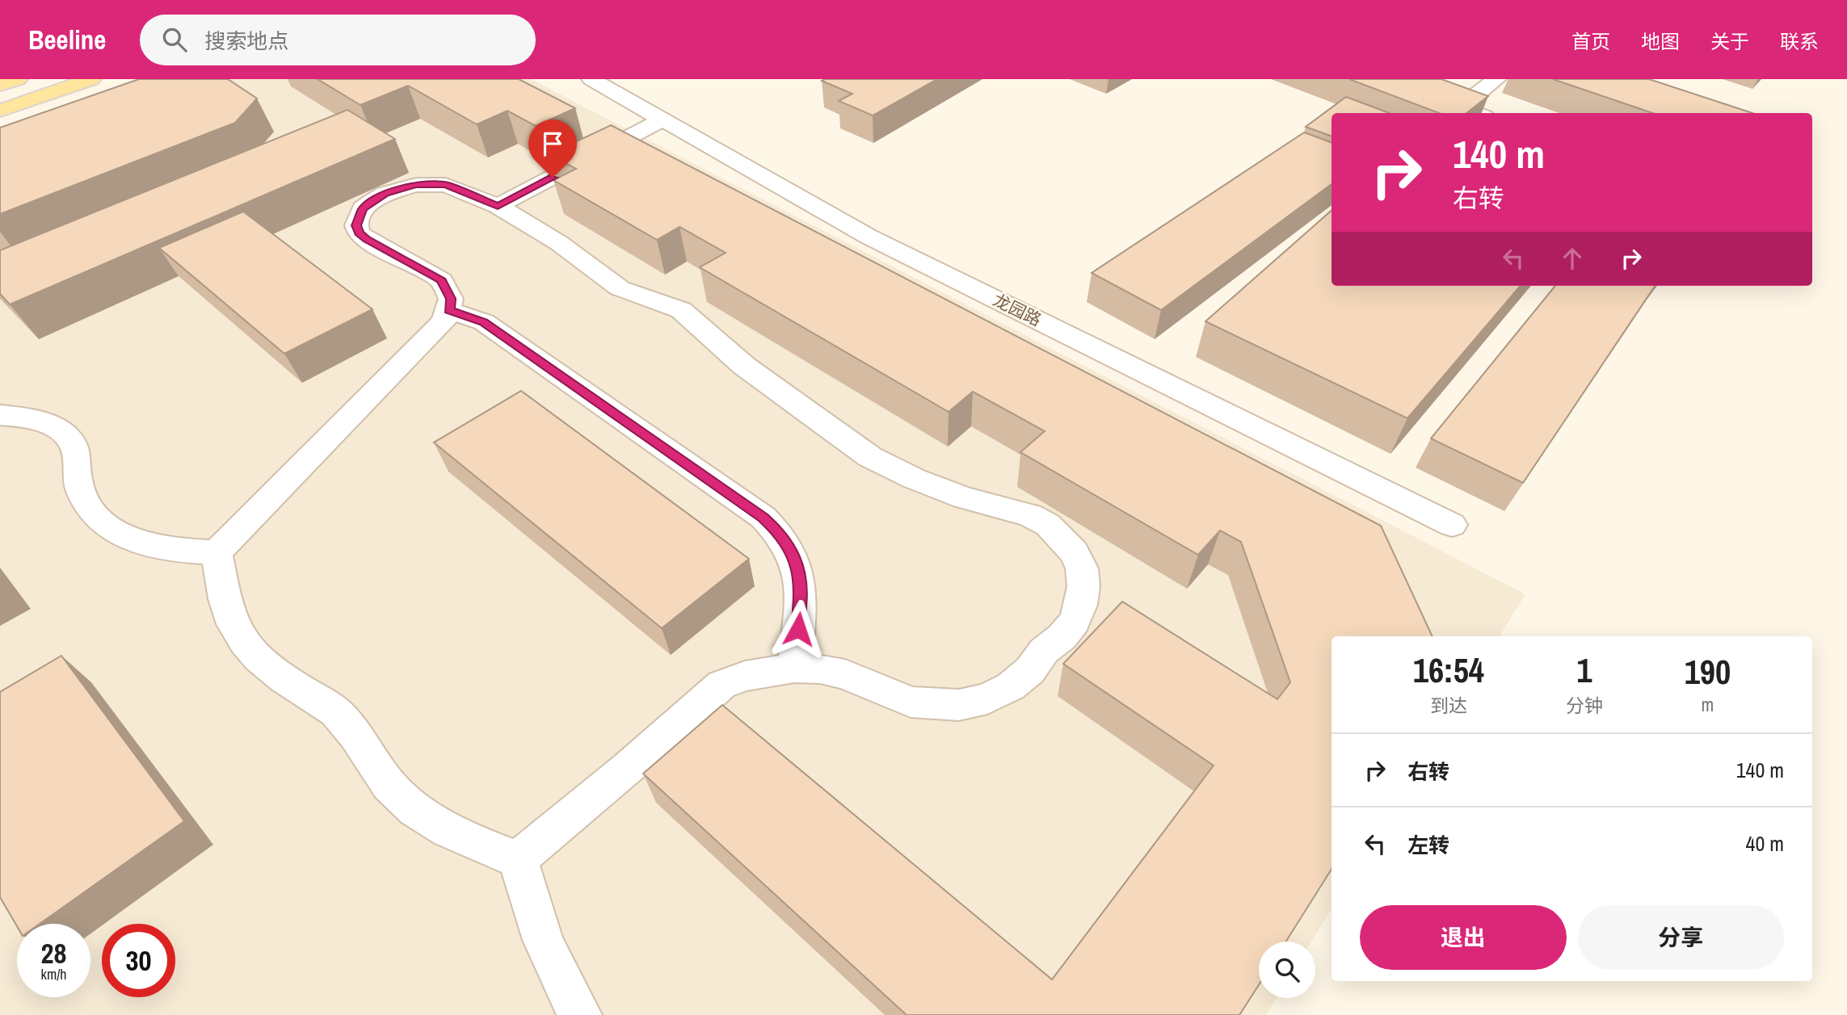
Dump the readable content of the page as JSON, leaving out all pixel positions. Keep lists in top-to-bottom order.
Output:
{
  "streets": {
    "street": ["龙园路"]
  },
  "page": {
    "header": "Beeline",
    "search": "搜索地点",
    "nav": [
      "首页",
      "地图",
      "关于",
      "联系"
    ],
    "turn": ["140 m", "右转"],
    "eta": [
      "16:54",
      "到达",
      "1",
      "分钟",
      "190",
      "m"
    ],
    "list": [
      {
        "name": "右转",
        "value": "140 m"
      },
      {
        "name": "左转",
        "value": "40 m"
      }
    ],
    "buttons": ["退出", "分享"],
    "speed": "28 km/h",
    "limit": "30"
  }
}
